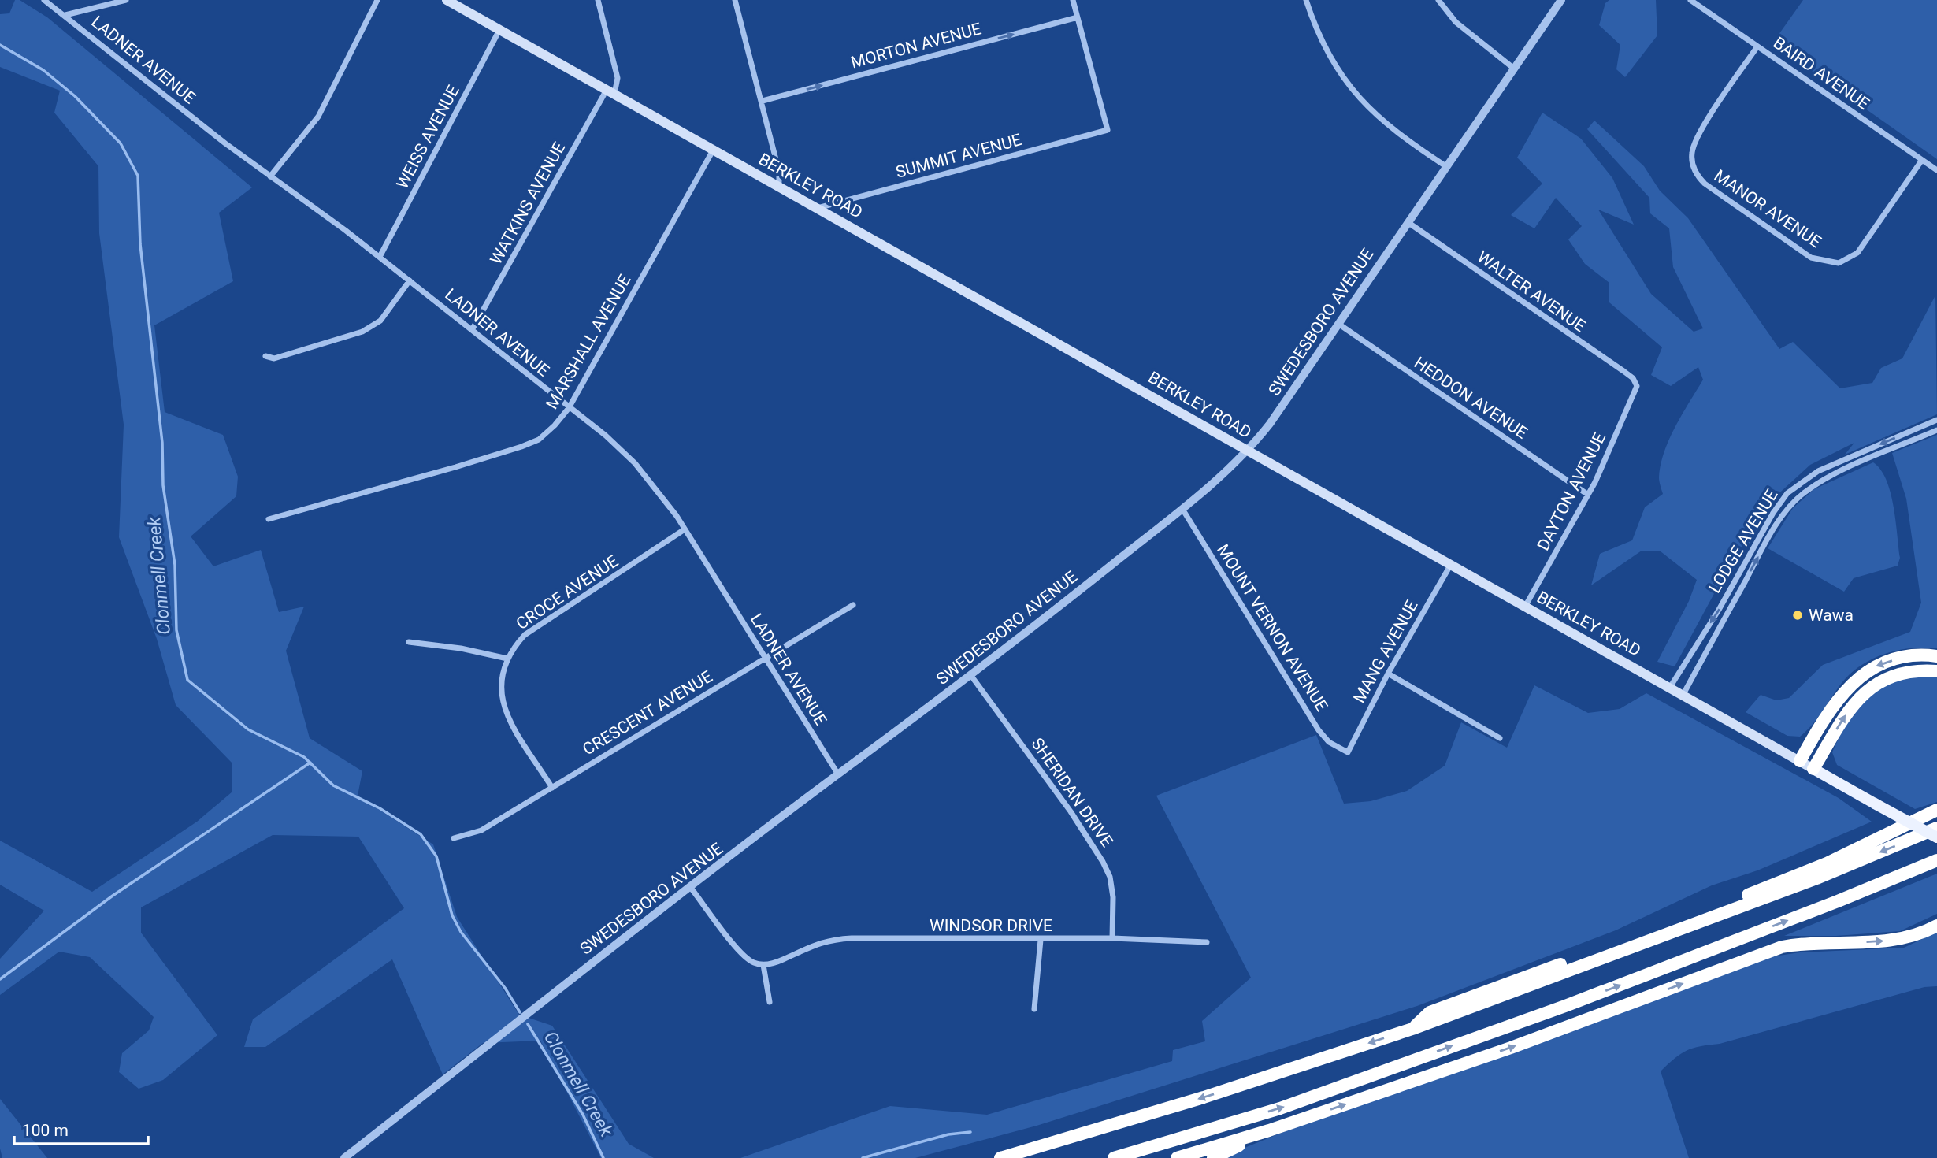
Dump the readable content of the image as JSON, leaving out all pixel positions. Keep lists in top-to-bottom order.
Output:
{
  "streets": {
    "main road": ["BERKLEY ROAD"],
    "street": [
      "MORTON AVENUE",
      "LADNER AVENUE",
      "BAIRD AVENUE",
      "WEISS AVENUE",
      "SUMMIT AVENUE",
      "WATKINS AVENUE",
      "MANOR AVENUE",
      "WALTER AVENUE",
      "SWEDESBORO AVENUE",
      "MARSHALL AVENUE",
      "HEDDON AVENUE",
      "DAYTON AVENUE",
      "LODGE AVENUE",
      "CROCE AVENUE",
      "MOUNT VERNON AVENUE",
      "MANG AVENUE",
      "CRESCENT AVENUE",
      "SHERIDAN DRIVE",
      "WINDSOR DRIVE"
    ]
  },
  "crossings": [
    ["MORTON AVENUE", "SUMMIT AVENUE"],
    ["LADNER AVENUE", "WEISS AVENUE"],
    ["LADNER AVENUE", "WATKINS AVENUE"],
    ["LADNER AVENUE", "SWEDESBORO AVENUE"],
    ["LADNER AVENUE", "MARSHALL AVENUE"],
    ["LADNER AVENUE", "CROCE AVENUE"],
    ["LADNER AVENUE", "CRESCENT AVENUE"],
    ["BAIRD AVENUE", "MANOR AVENUE"],
    ["WEISS AVENUE", "BERKLEY ROAD"],
    ["SUMMIT AVENUE", "BERKLEY ROAD"],
    ["BERKLEY ROAD", "WATKINS AVENUE"],
    ["BERKLEY ROAD", "SWEDESBORO AVENUE"],
    ["BERKLEY ROAD", "MARSHALL AVENUE"],
    ["BERKLEY ROAD", "DAYTON AVENUE"],
    ["BERKLEY ROAD", "LODGE AVENUE"],
    ["BERKLEY ROAD", "MANG AVENUE"],
    ["WALTER AVENUE", "SWEDESBORO AVENUE"],
    ["WALTER AVENUE", "DAYTON AVENUE"],
    ["SWEDESBORO AVENUE", "HEDDON AVENUE"],
    ["SWEDESBORO AVENUE", "MOUNT VERNON AVENUE"],
    ["SWEDESBORO AVENUE", "SHERIDAN DRIVE"],
    ["HEDDON AVENUE", "DAYTON AVENUE"],
    ["CROCE AVENUE", "CRESCENT AVENUE"],
    ["MOUNT VERNON AVENUE", "MANG AVENUE"],
    ["SHERIDAN DRIVE", "WINDSOR DRIVE"]
  ],
  "one_way": ["MORTON AVENUE"],
  "water": ["Clonmell Creek"],
  "places": ["Wawa"],
  "scale_bar": "100 m"
}
